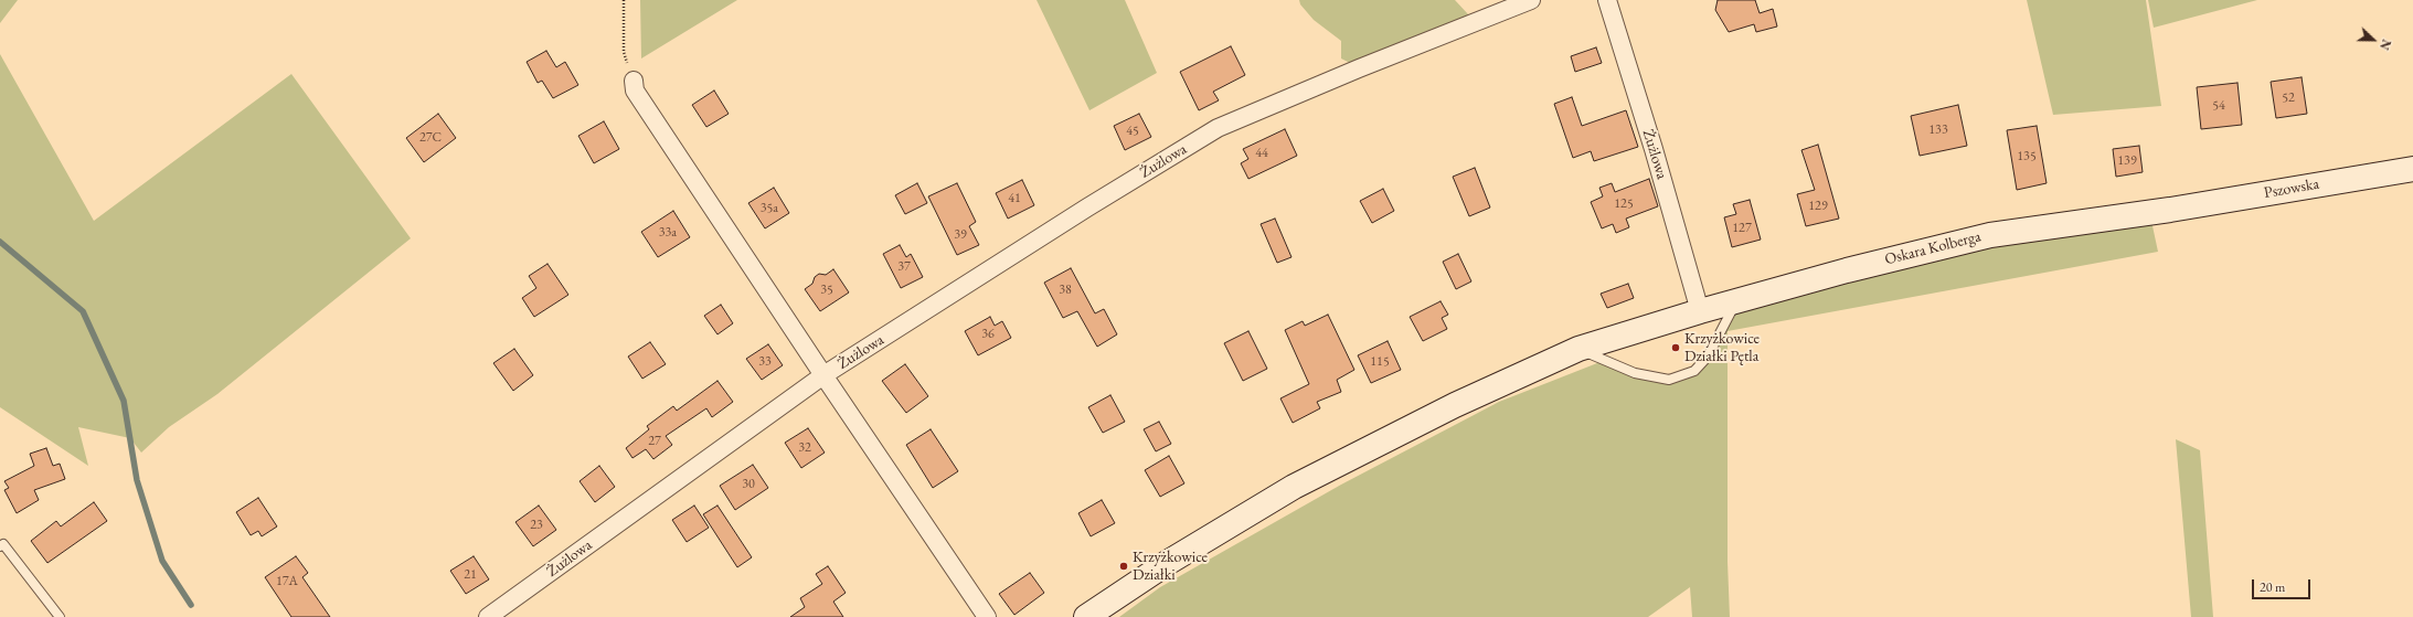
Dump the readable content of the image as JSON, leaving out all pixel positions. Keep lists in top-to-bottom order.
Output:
{
  "streets": {
    "main road": ["Pszowska", "Oskara Kolberga"],
    "street": ["Żużlowa"]
  },
  "crossings": [
    ["Żużlowa", "Oskara Kolberga"],
    ["Pszowska", "Oskara Kolberga"]
  ],
  "places": ["Krzyżkowice Działki Pętla", "Krzyżkowice Działki"],
  "house_numbers": [
    "52",
    "54",
    "133",
    "45",
    "27C",
    "44",
    "135",
    "139",
    "41",
    "125",
    "129",
    "35a",
    "127",
    "33a",
    "39",
    "37",
    "35",
    "38",
    "36",
    "33",
    "115",
    "27",
    "32",
    "30",
    "23",
    "21",
    "17A"
  ],
  "scale_bar": "20 m",
  "north": "right"
}
